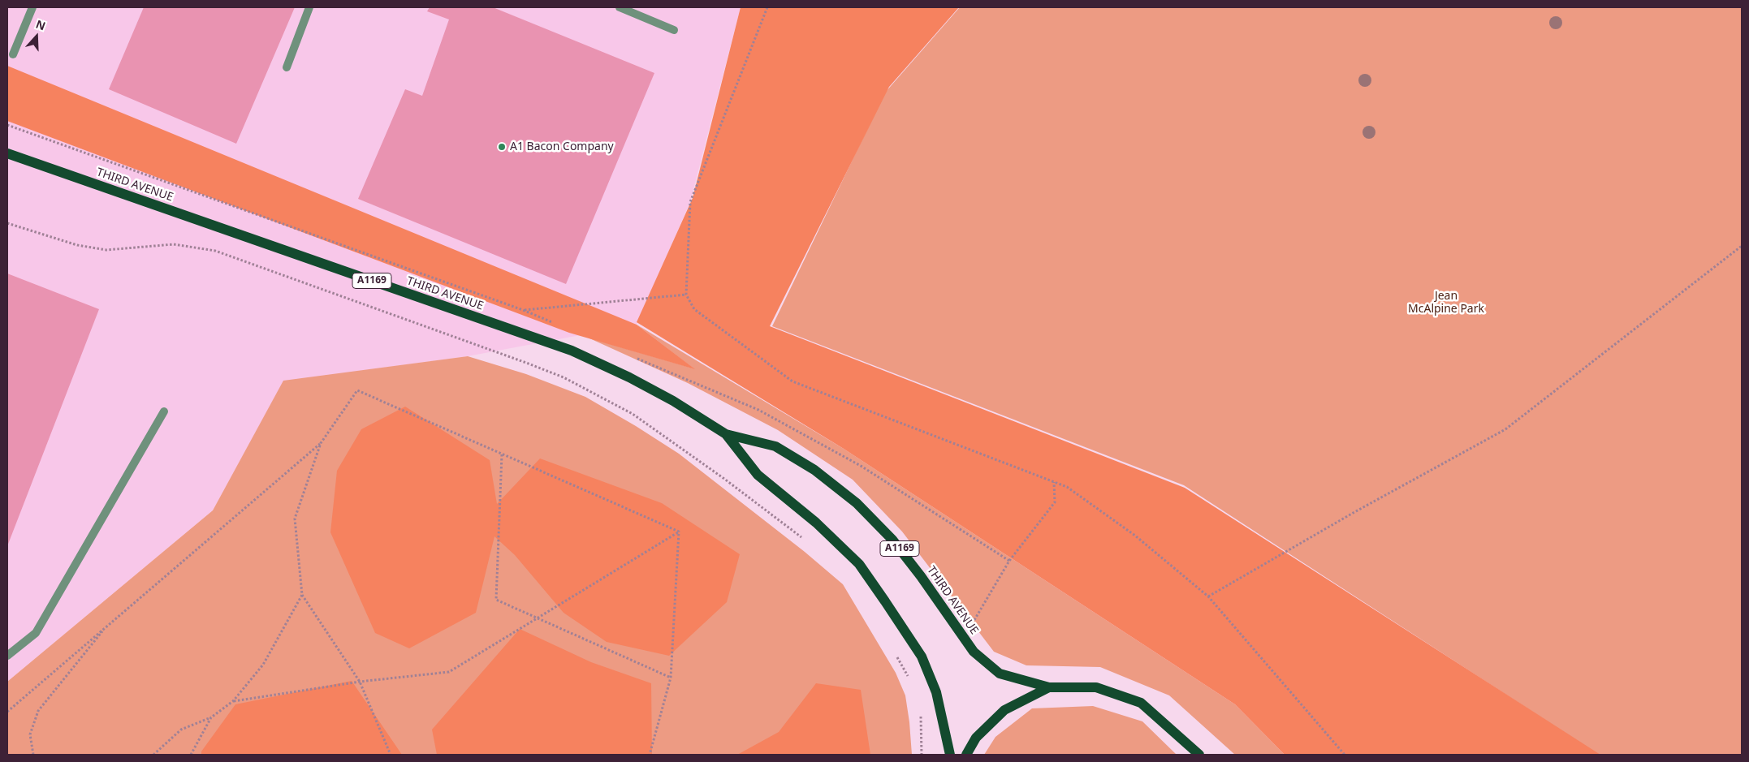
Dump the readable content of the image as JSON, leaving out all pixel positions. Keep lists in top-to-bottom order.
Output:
{
  "streets": {
    "main road": ["THIRD AVENUE", "A1169"]
  },
  "parks": ["Jean McAlpine Park"],
  "places": ["A1 Bacon Company"],
  "north": "top"
}
